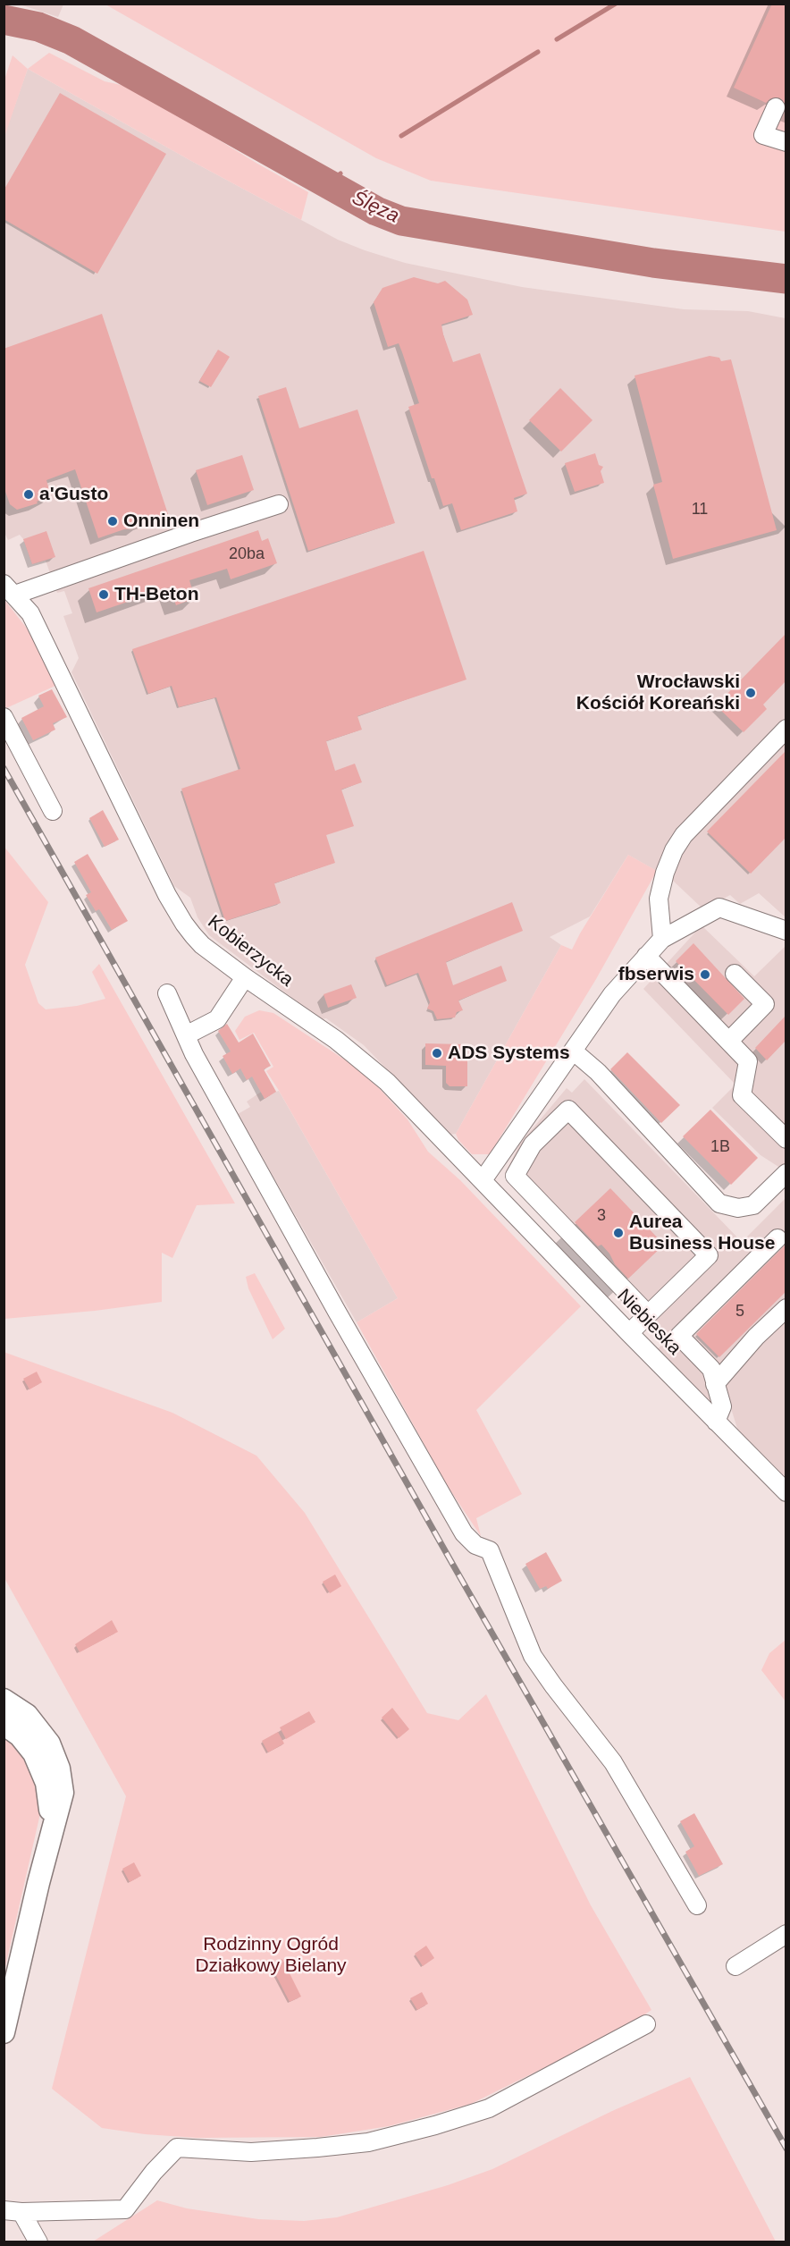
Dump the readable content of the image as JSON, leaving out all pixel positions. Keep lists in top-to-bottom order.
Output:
{
  "streets": {
    "street": ["Kobierzycka", "Niebieska"]
  },
  "crossings": [
    ["Kobierzycka", "Niebieska"]
  ],
  "water": ["Ślęza"],
  "parks": ["Rodzinny Ogród Działkowy Bielany"],
  "places": [
    "a'Gusto",
    "Onninen",
    "TH-Beton",
    "Wrocławski Kościół Koreański",
    "fbserwis",
    "ADS Systems",
    "Aurea Business House"
  ],
  "house_numbers": [
    "11",
    "20ba",
    "1B",
    "3",
    "5"
  ]
}
